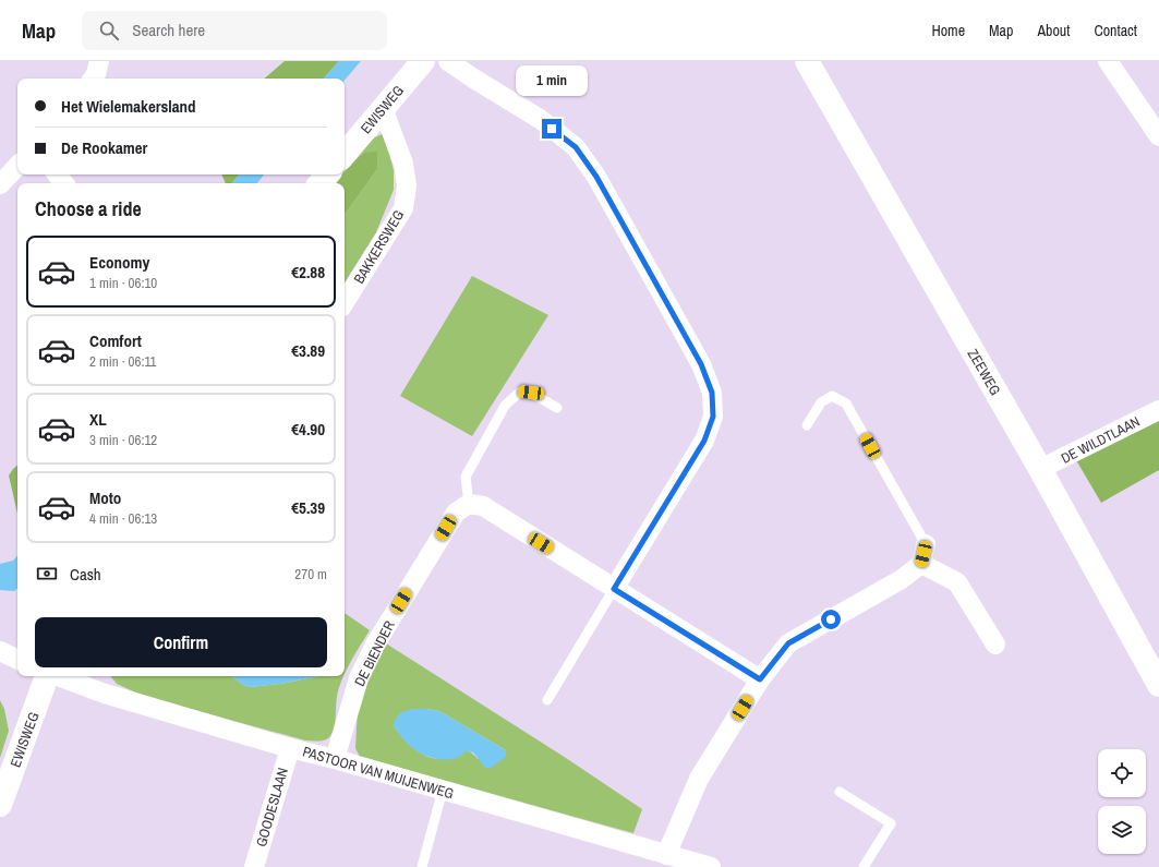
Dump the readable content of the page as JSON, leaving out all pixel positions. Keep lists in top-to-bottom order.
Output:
{
  "streets": {
    "street": [
      "EWISWEG",
      "BAKKERSWEG",
      "ZEEWEG",
      "DE WILDTLAAN",
      "DE BIENDER",
      "PASTOOR VAN MUIJENWEG",
      "GOODESLAAN"
    ]
  },
  "crossings": [
    ["EWISWEG", "BAKKERSWEG"],
    ["ZEEWEG", "DE WILDTLAAN"],
    ["DE BIENDER", "PASTOOR VAN MUIJENWEG"],
    ["PASTOOR VAN MUIJENWEG", "GOODESLAAN"]
  ],
  "page": {
    "header": "Map",
    "search": "Search here",
    "nav": [
      "Home",
      "Map",
      "About",
      "Contact"
    ],
    "bubble": "1 min",
    "banner": ["Het Wielemakersland", "De Rookamer"],
    "heading": "Choose a ride",
    "list": [
      {
        "name": "Economy",
        "note": "1 min · 06:10",
        "value": "€2.88"
      },
      {
        "name": "Comfort",
        "note": "2 min · 06:11",
        "value": "€3.89"
      },
      {
        "name": "XL",
        "note": "3 min · 06:12",
        "value": "€4.90"
      },
      {
        "name": "Moto",
        "note": "4 min · 06:13",
        "value": "€5.39"
      }
    ],
    "pay": ["Cash", "270 m"],
    "buttons": "Confirm"
  }
}
